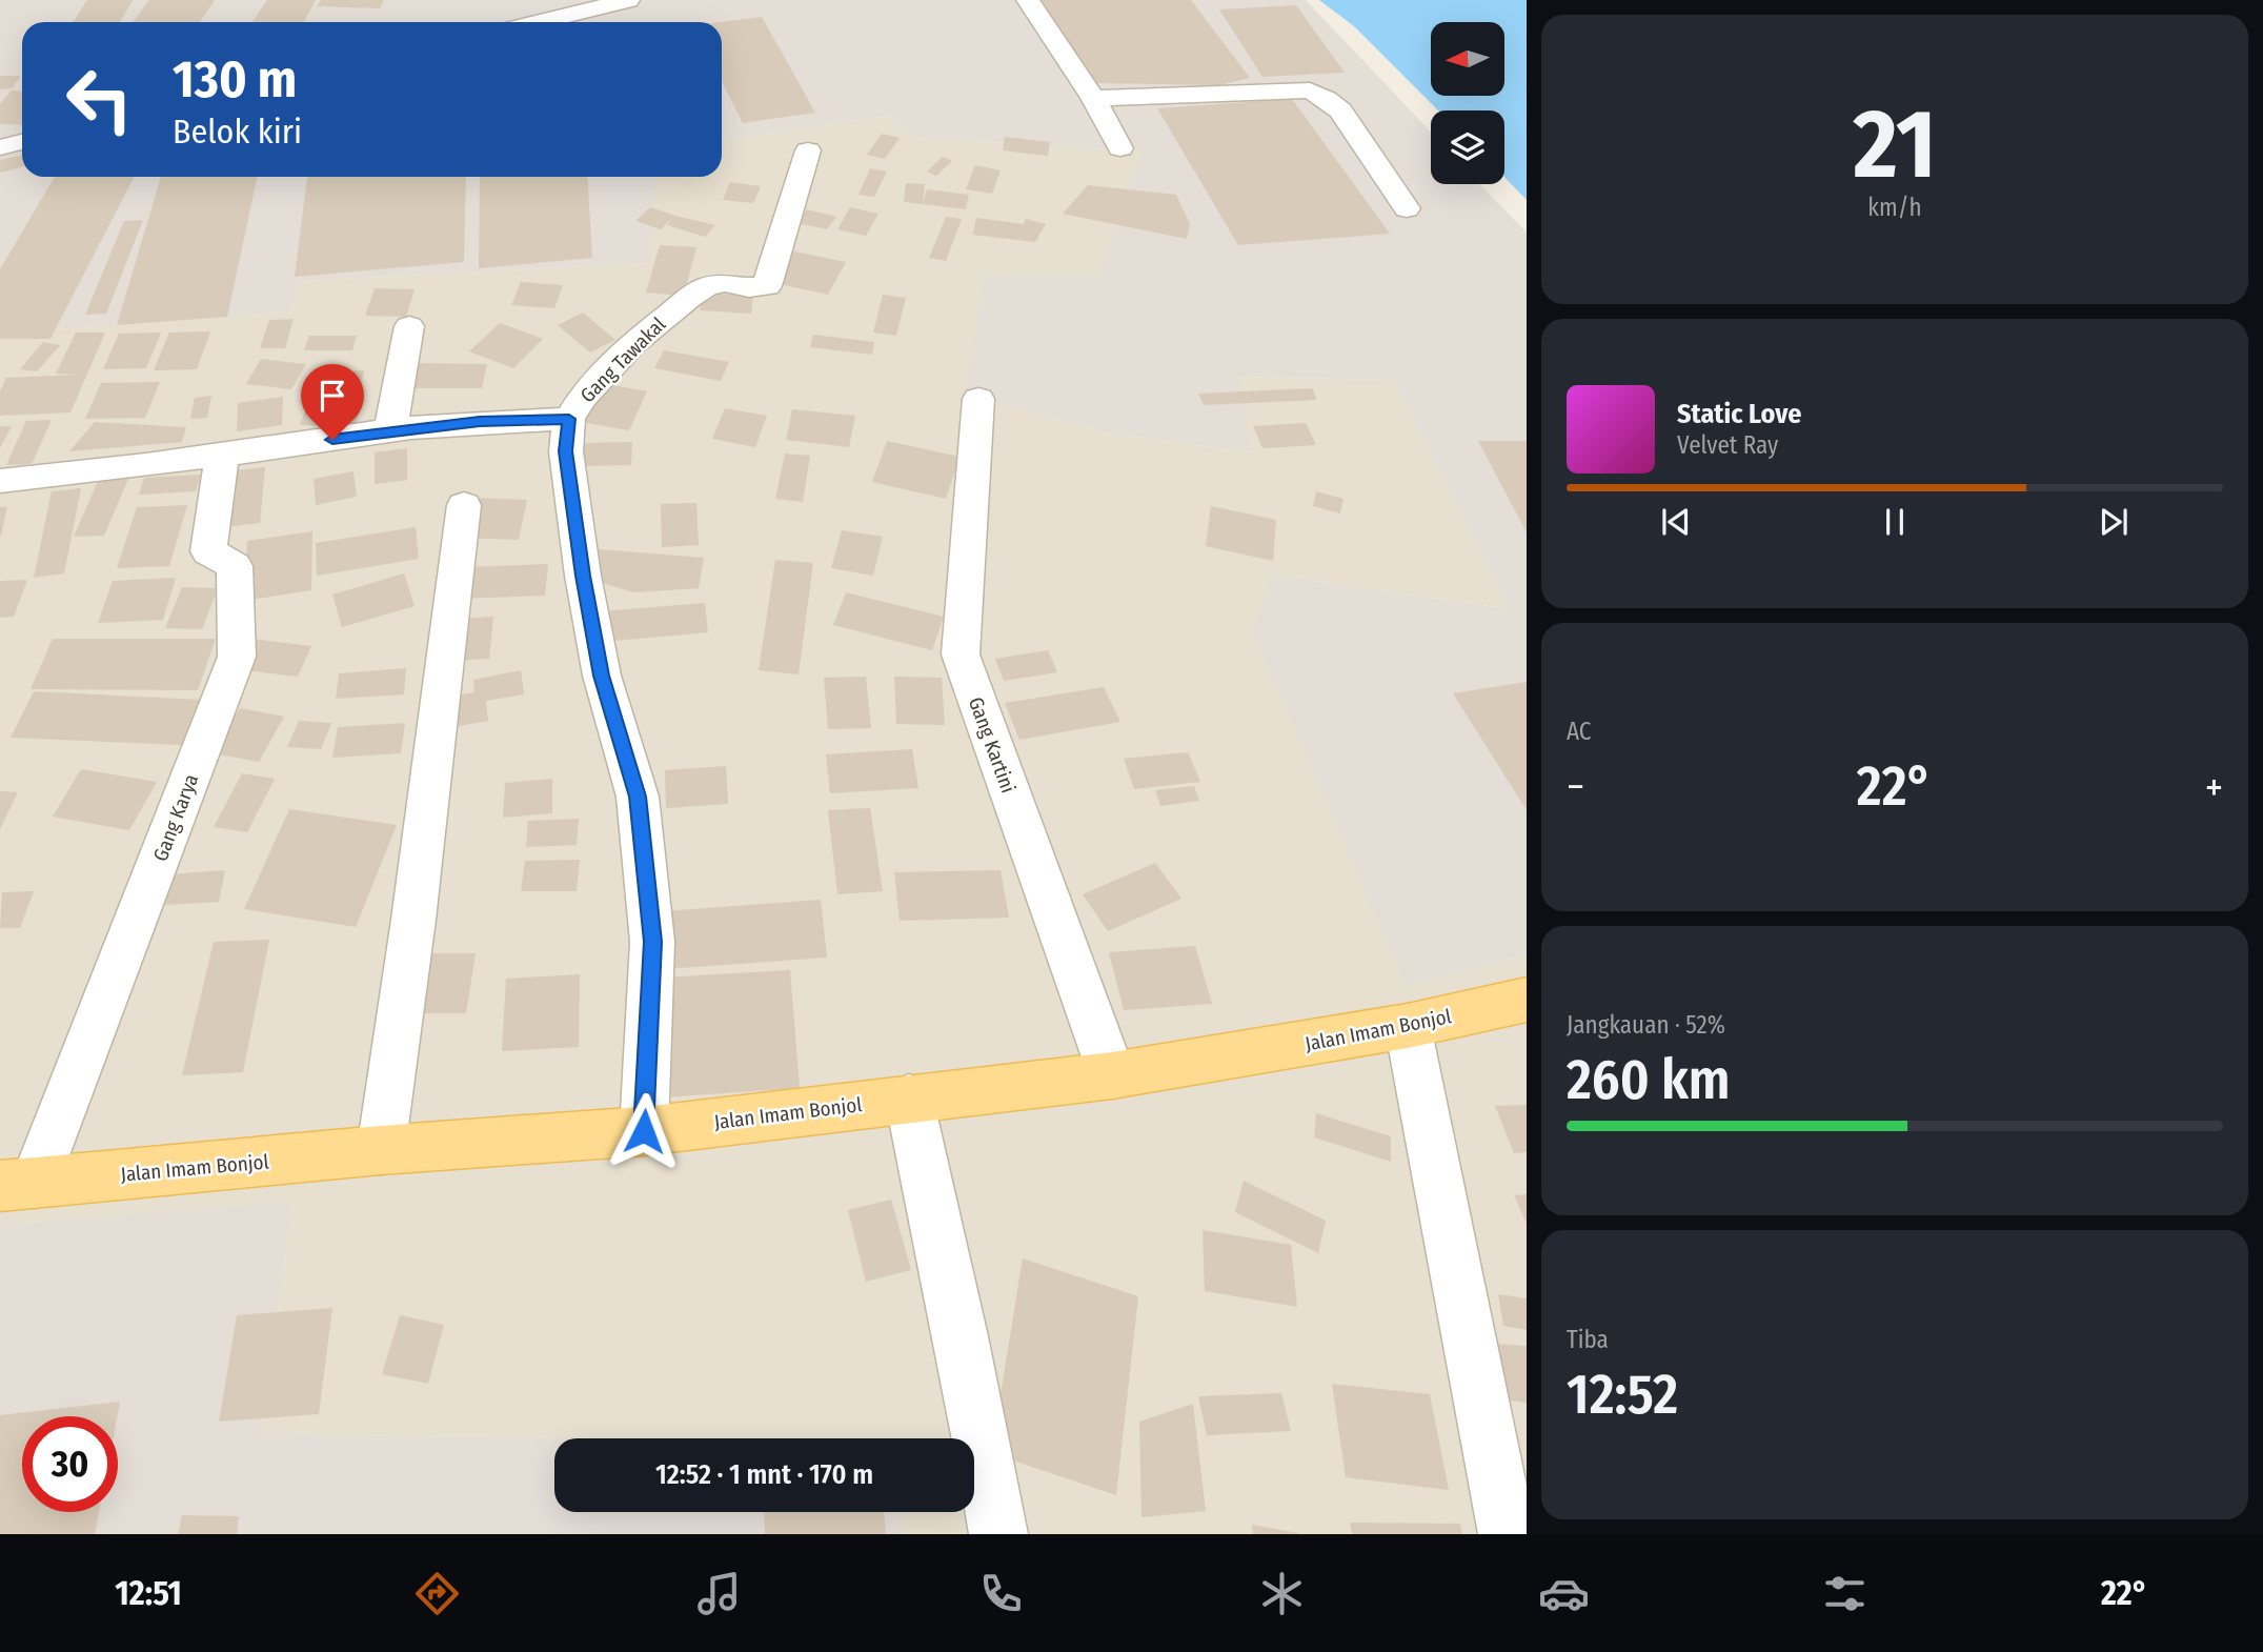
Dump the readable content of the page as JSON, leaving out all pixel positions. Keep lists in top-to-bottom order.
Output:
{
  "streets": {
    "main road": ["Jalan Imam Bonjol"],
    "street": ["Gang Tawakal", "Gang Kartini", "Gang Karya"]
  },
  "crossings": [
    ["Gang Tawakal", "Jalan Imam Bonjol"],
    ["Gang Kartini", "Jalan Imam Bonjol"],
    ["Gang Karya", "Jalan Imam Bonjol"]
  ],
  "north": "left",
  "page": {
    "tile": [
      ["21", "km/h"],
      "AC",
      ["Jangkauan · 52%", "260 km"],
      ["Tiba", "12:52"]
    ],
    "turn": ["130 m", "Belok kiri"],
    "song": ["Static Love", "Velvet Ray"],
    "heat": ["−", "22°", "+"],
    "limit": "30",
    "trip": "12:52 · 1 mnt · 170 m",
    "tabs": ["12:51", "22°"]
  }
}
